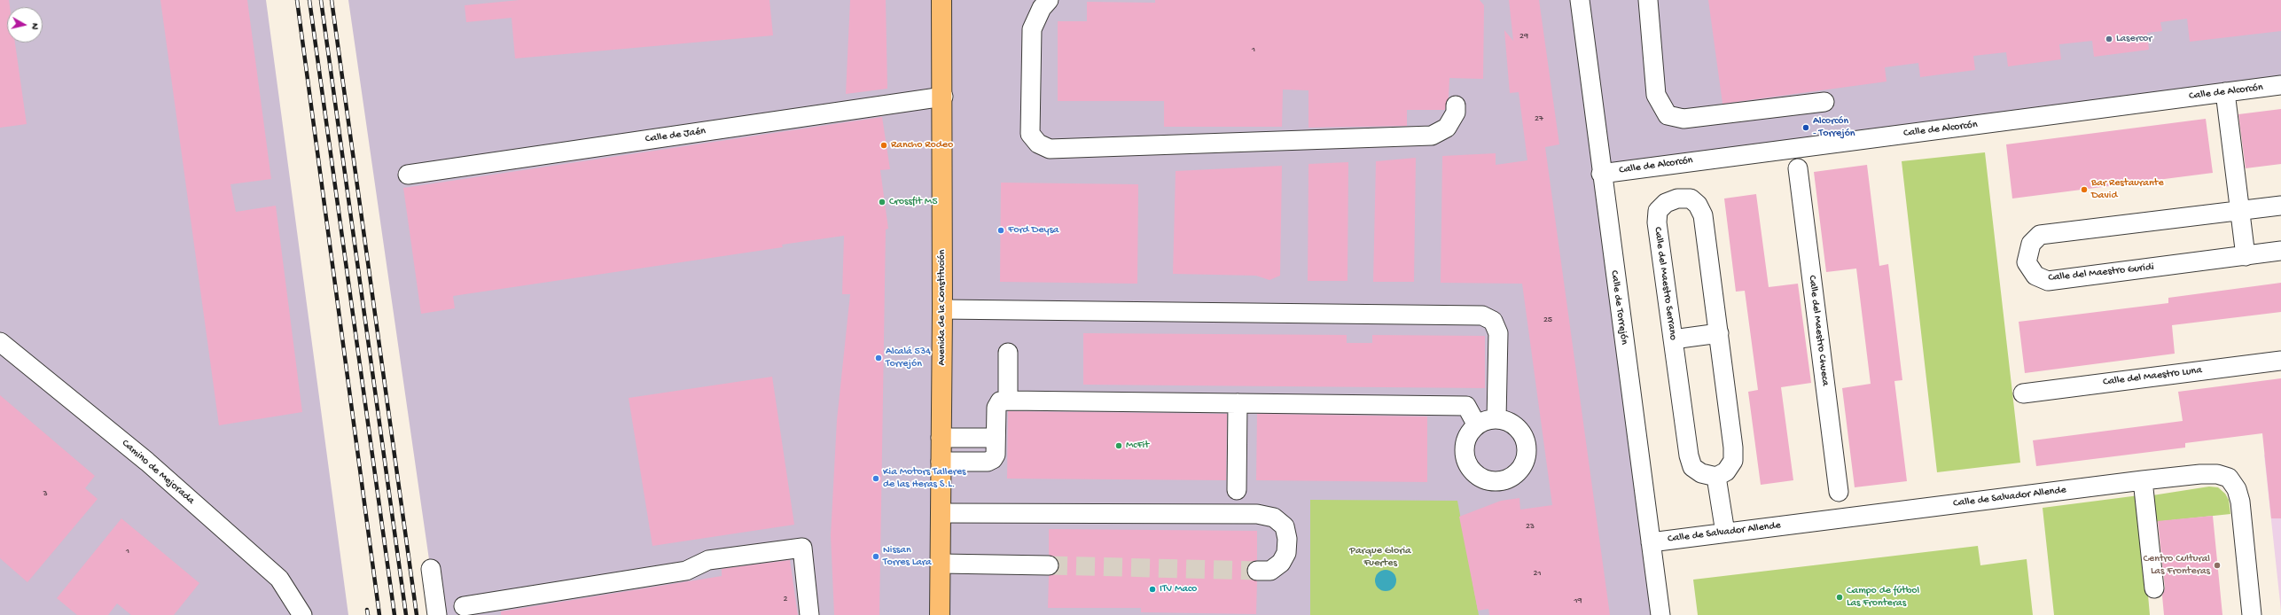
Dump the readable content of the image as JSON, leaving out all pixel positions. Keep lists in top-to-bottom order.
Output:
{
  "streets": {
    "main road": ["Avenida de la Constitución"],
    "street": [
      "Calle de Alcorcón",
      "Calle de Jaén",
      "Calle del Maestro Guridi",
      "Calle del Maestro Serrano",
      "Calle de Torrejón",
      "Calle del Maestro Chueca",
      "Calle del Maestro Luna",
      "Camino de Mejorada",
      "Calle de Salvador Allende"
    ]
  },
  "crossings": [
    ["Calle de Alcorcón", "Calle de Torrejón"],
    ["Calle de Jaén", "Avenida de la Constitución"],
    ["Calle de Torrejón", "Calle de Salvador Allende"]
  ],
  "parks": ["Parque Gloria Fuertes"],
  "places": [
    "Lasercor",
    "Alcorcón - Torrejón",
    "Rancho Rodeo",
    "Bar Restaurante David",
    "Crossfit M5",
    "Ford Deysa",
    "Alcalá 534 Torrejón",
    "McFit",
    "Kia Motors Talleres de las Heras S.L.",
    "Nissan Torres Lara",
    "Centro Cultural Las Fronteras",
    "ITV Maco",
    "Campo de fútbol Las Fronteras"
  ],
  "house_numbers": [
    "29",
    "1",
    "27",
    "25",
    "3",
    "23",
    "1",
    "21",
    "2",
    "19"
  ],
  "north": "right"
}
